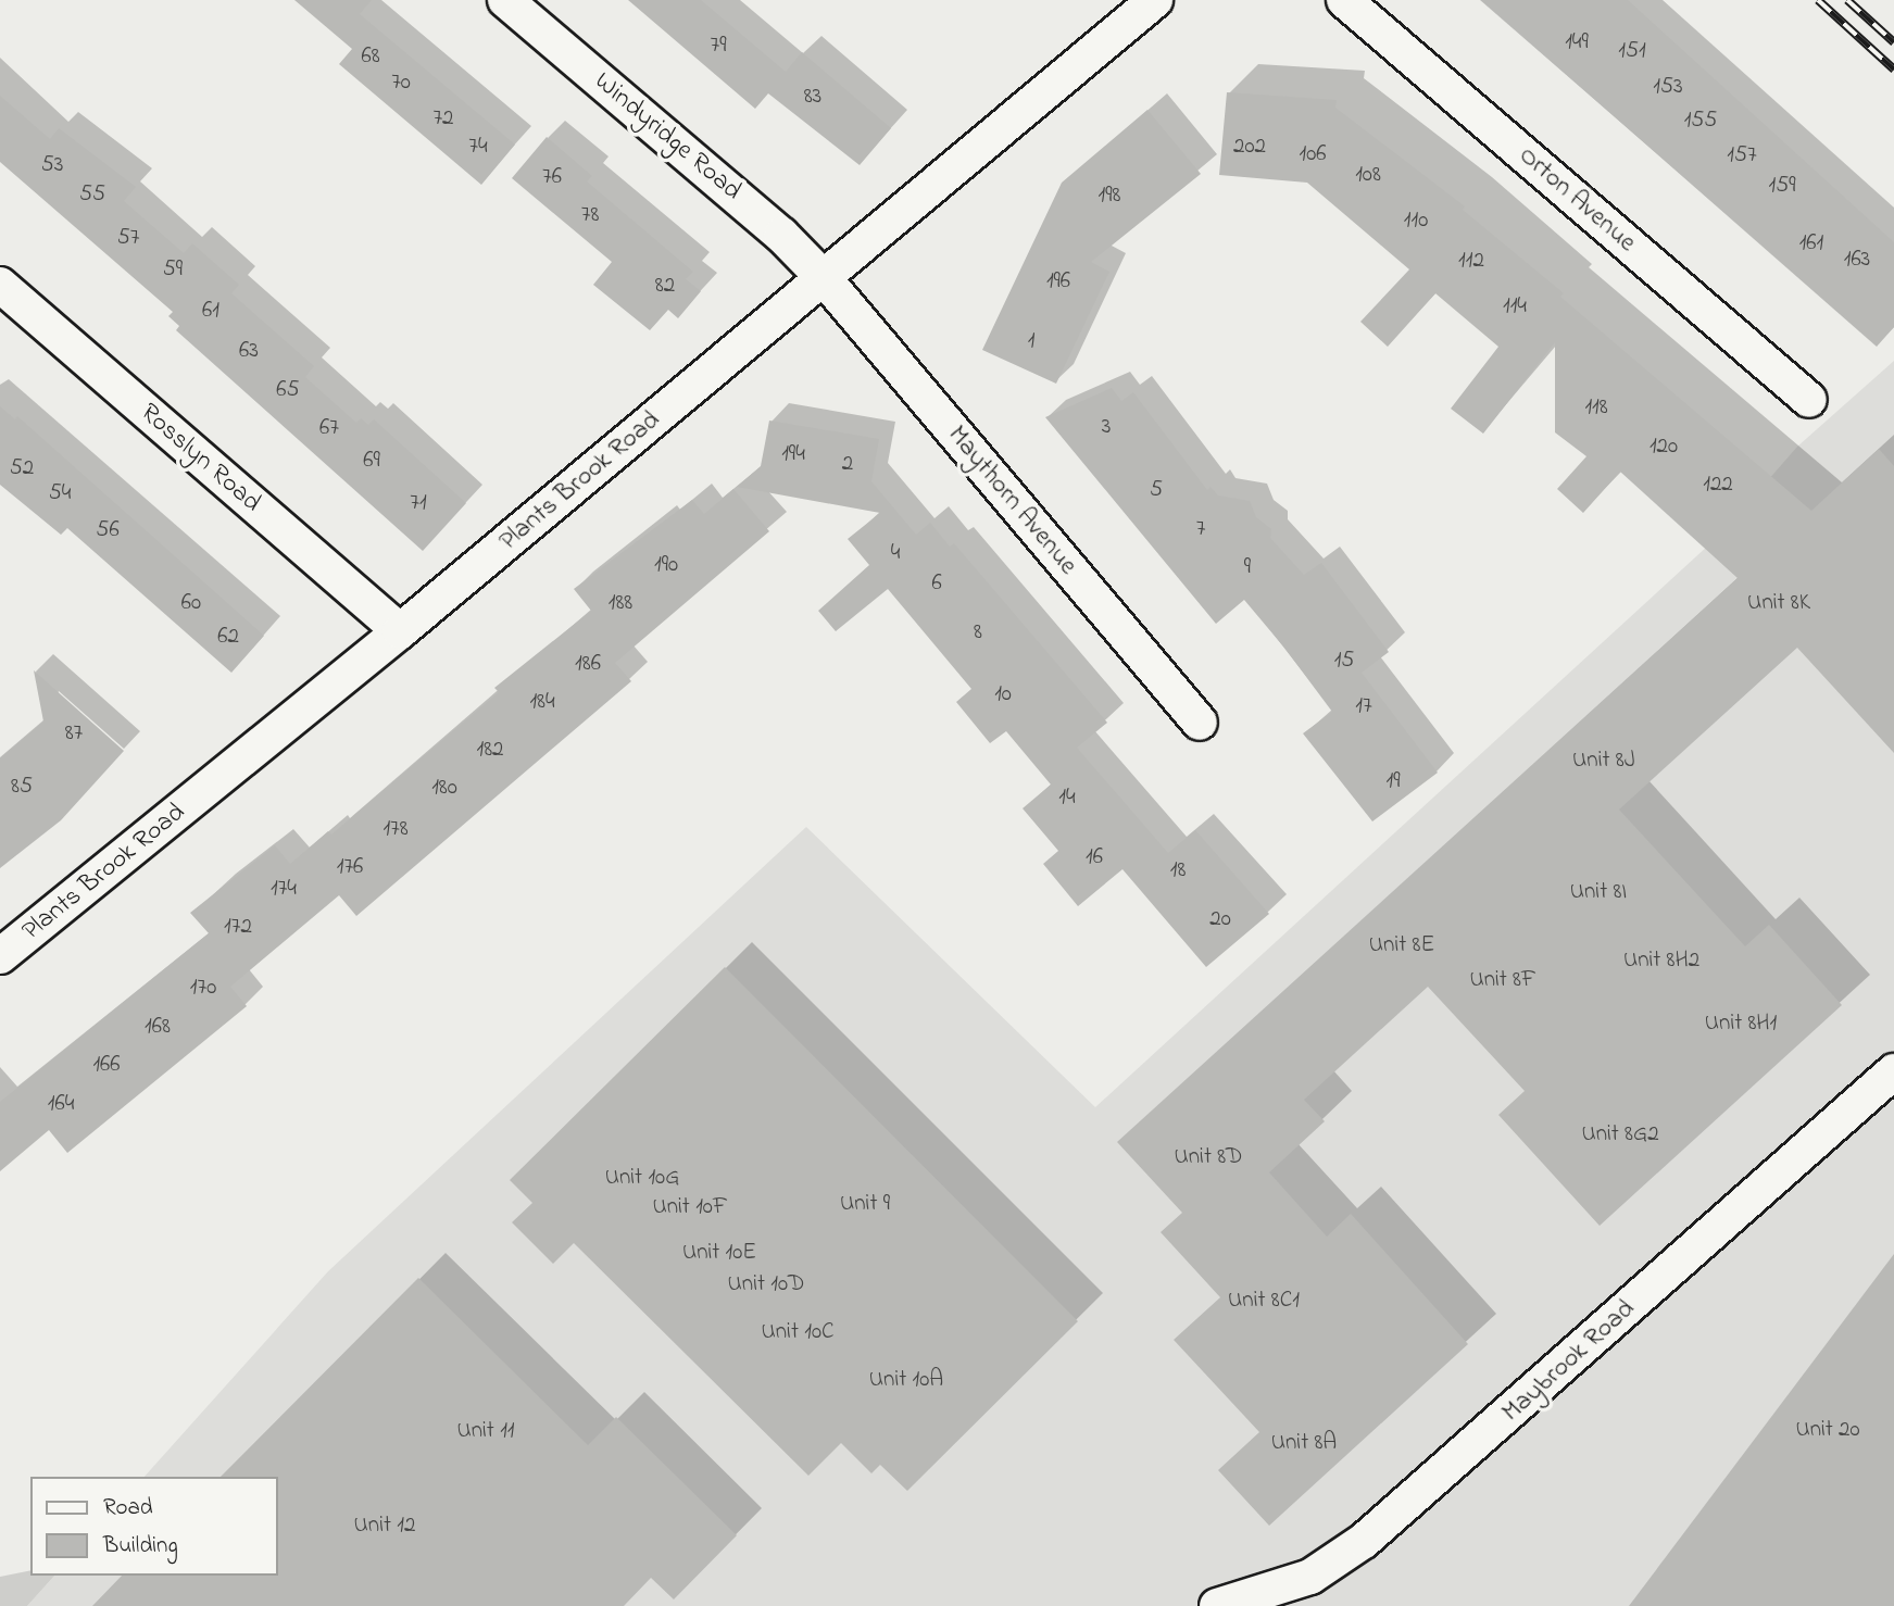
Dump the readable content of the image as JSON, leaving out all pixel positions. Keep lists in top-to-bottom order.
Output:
{
  "streets": {
    "street": [
      "Windyridge Road",
      "Orton Avenue",
      "Rosslyn Road",
      "Plants Brook Road",
      "Maythorn Avenue",
      "Maybrook Road"
    ]
  },
  "crossings": [
    ["Windyridge Road", "Plants Brook Road"],
    ["Windyridge Road", "Maythorn Avenue"],
    ["Rosslyn Road", "Plants Brook Road"],
    ["Plants Brook Road", "Maythorn Avenue"]
  ],
  "house_numbers": [
    "149",
    "79",
    "151",
    "68",
    "70",
    "153",
    "83",
    "72",
    "155",
    "74",
    "202",
    "106",
    "157",
    "53",
    "108",
    "76",
    "159",
    "55",
    "198",
    "78",
    "110",
    "57",
    "161",
    "163",
    "112",
    "59",
    "196",
    "82",
    "114",
    "61",
    "1",
    "63",
    "65",
    "118",
    "3",
    "67",
    "120",
    "194",
    "69",
    "2",
    "52",
    "122",
    "5",
    "54",
    "71",
    "7",
    "56",
    "4",
    "190",
    "9",
    "6",
    "60",
    "188",
    "Unit 8K",
    "8",
    "62",
    "15",
    "186",
    "10",
    "184",
    "17",
    "87",
    "182",
    "Unit 8J",
    "19",
    "85",
    "180",
    "14",
    "178",
    "16",
    "176",
    "18",
    "174",
    "Unit 8I",
    "20",
    "172",
    "Unit 8E",
    "Unit 8H2",
    "Unit 8F",
    "170",
    "Unit 8H1",
    "168",
    "166",
    "164",
    "Unit 8G2",
    "Unit 8D",
    "Unit 10G",
    "Unit 9",
    "Unit 10F",
    "Unit 10E",
    "Unit 10D",
    "Unit 8C1",
    "Unit 10C",
    "Unit 10A",
    "Unit 20",
    "Unit 11",
    "Unit 8A",
    "Unit 12"
  ],
  "legend": ["Road", "Building"]
}
